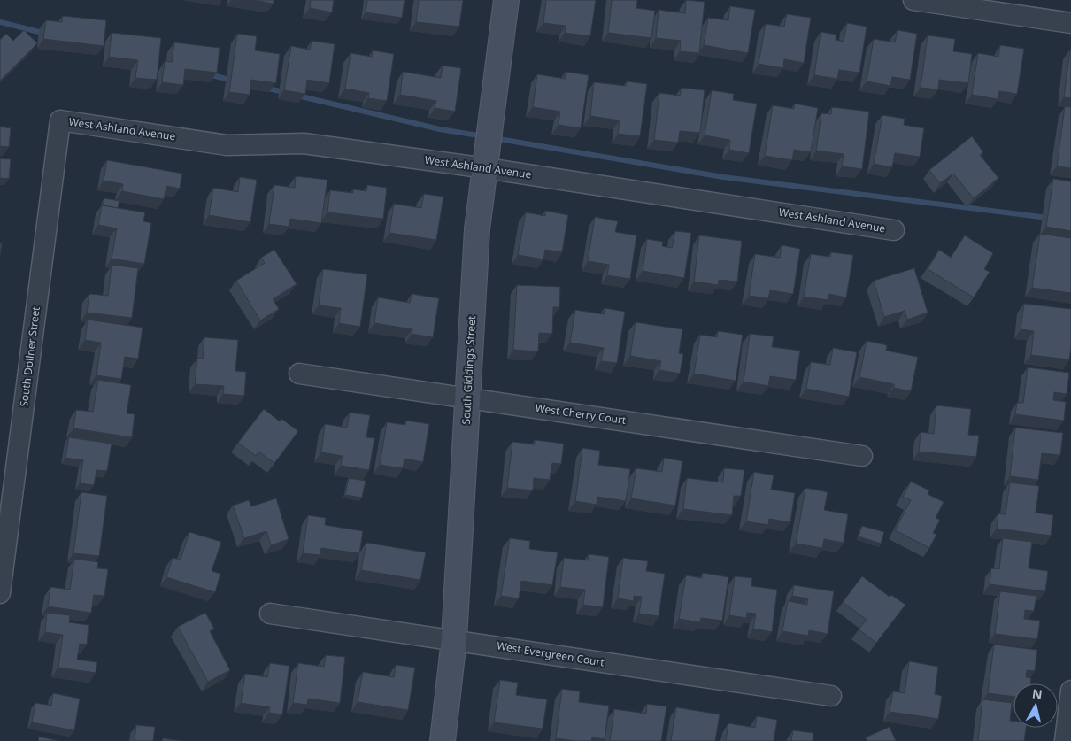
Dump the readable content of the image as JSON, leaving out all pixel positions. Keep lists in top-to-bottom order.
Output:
{
  "streets": {
    "street": [
      "West Ashland Avenue",
      "South Dollner Street",
      "South Giddings Street",
      "West Cherry Court",
      "West Evergreen Court"
    ]
  },
  "crossings": [
    ["West Ashland Avenue", "South Dollner Street"],
    ["West Ashland Avenue", "South Giddings Street"],
    ["South Giddings Street", "West Cherry Court"],
    ["South Giddings Street", "West Evergreen Court"]
  ],
  "north": "top"
}
